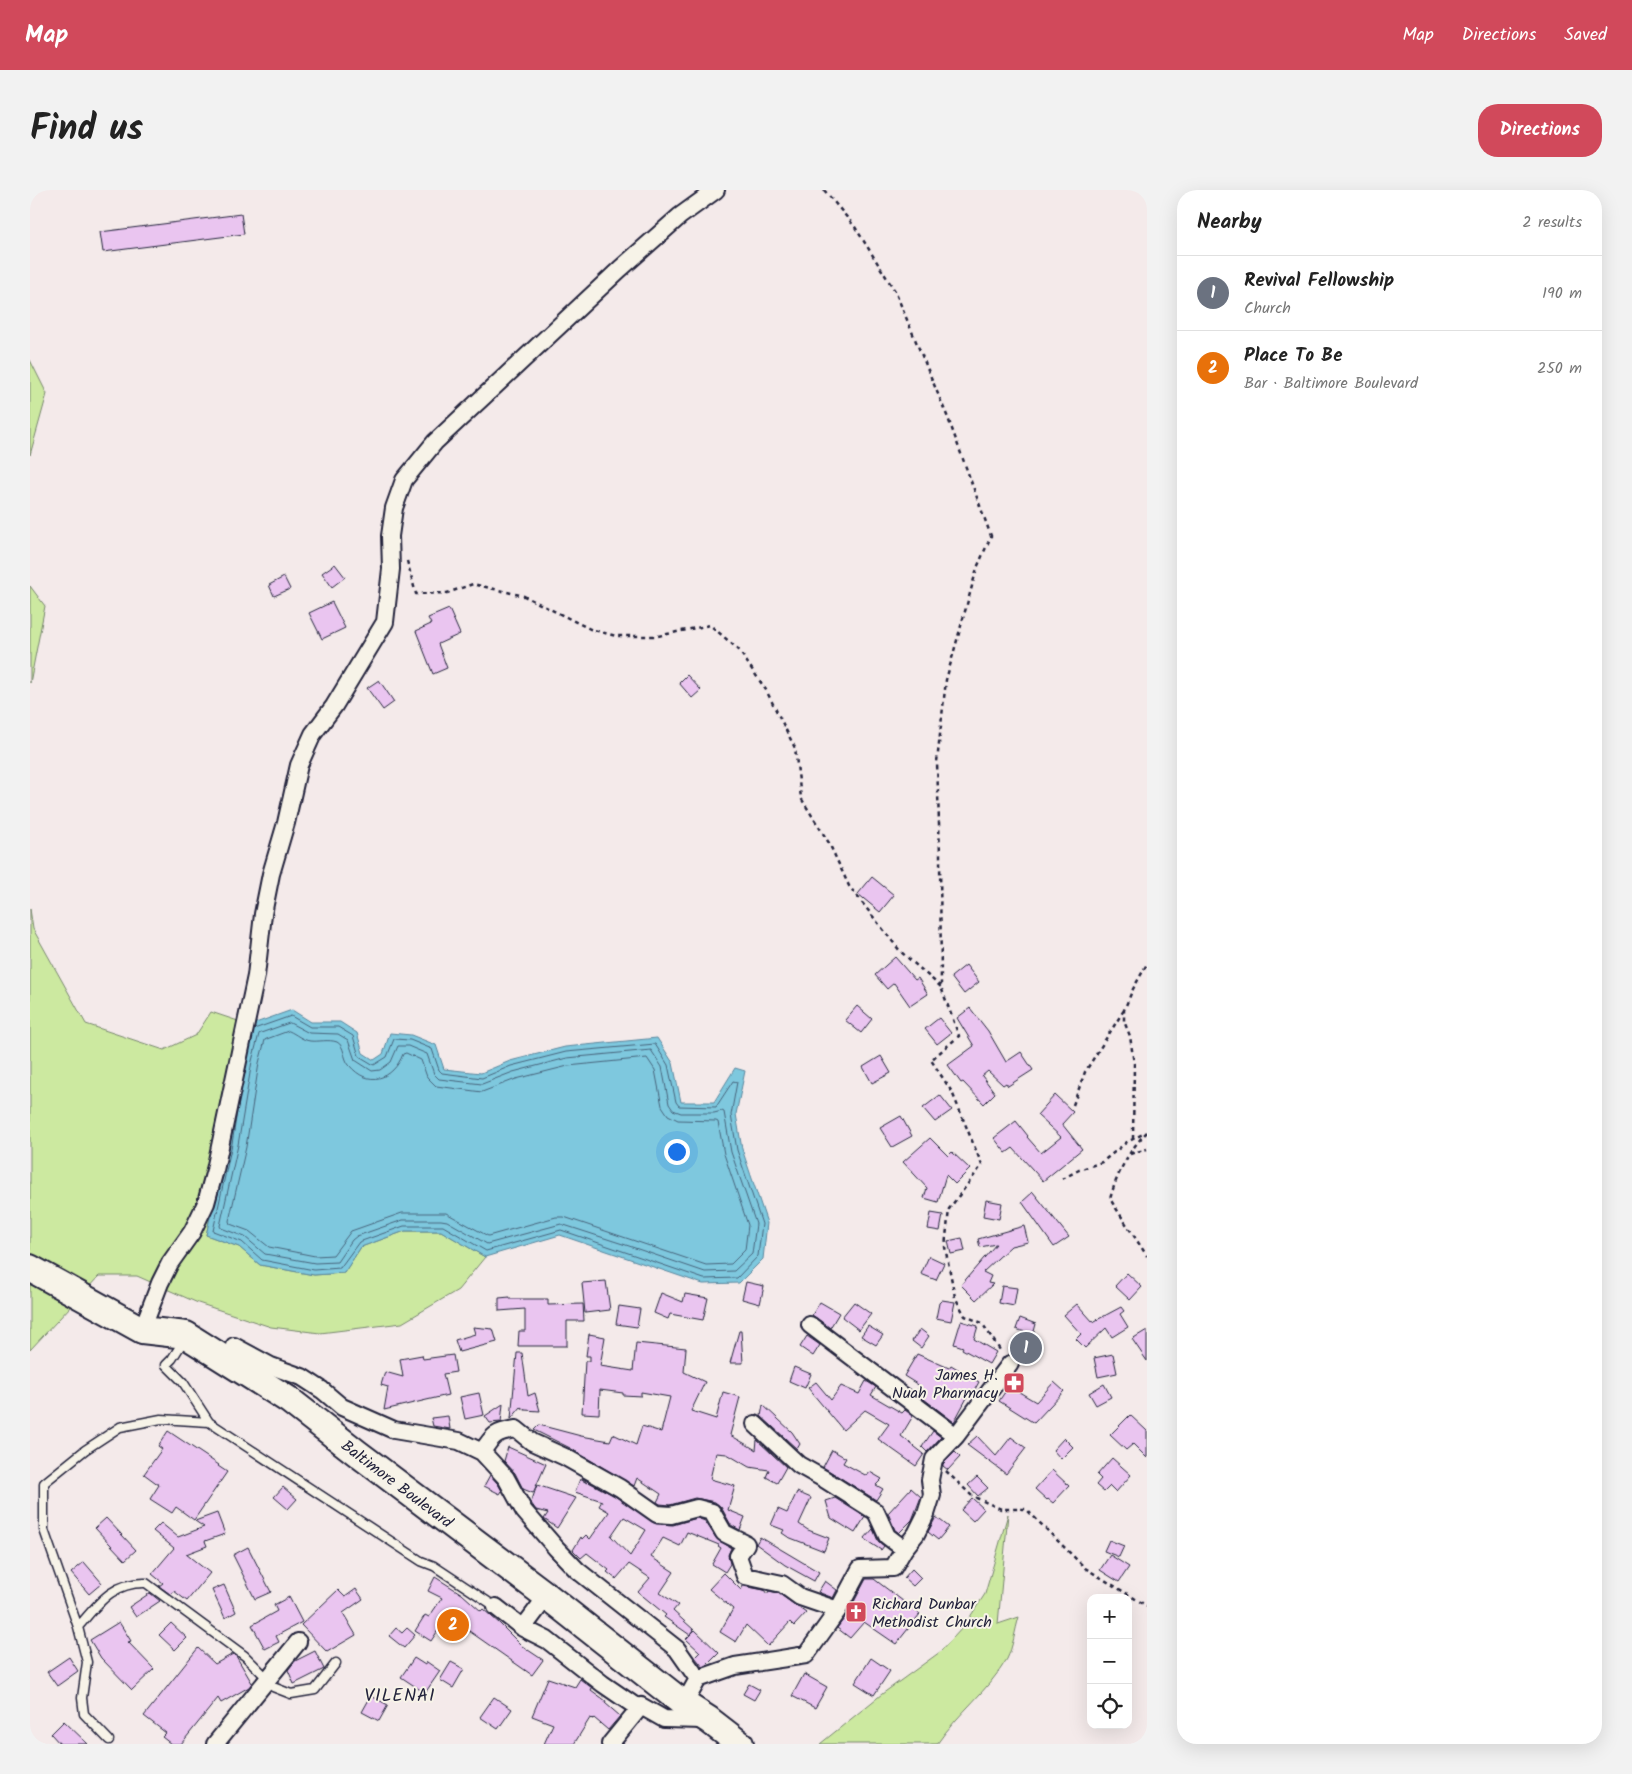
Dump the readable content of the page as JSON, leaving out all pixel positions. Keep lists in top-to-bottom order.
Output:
{
  "streets": {
    "highway": ["Baltimore Boulevard"]
  },
  "districts": ["VILENAI"],
  "places": {
    "pharmacy": ["James H. Nuah Pharmacy"],
    "church": ["Richard Dunbar Methodist Church"]
  },
  "page": {
    "header": "Map",
    "nav": ["Map", "Directions", "Saved"],
    "title": "Find us",
    "buttons": "Directions",
    "heading": ["Nearby", "2 results"],
    "list": [
      {
        "mark": "1",
        "name": "Revival Fellowship",
        "note": "Church",
        "value": "190 m"
      },
      {
        "mark": "2",
        "name": "Place To Be",
        "note": "Bar · Baltimore Boulevard",
        "value": "250 m"
      }
    ],
    "pins": ["1", "2"],
    "map_buttons": ["+", "−"]
  }
}
